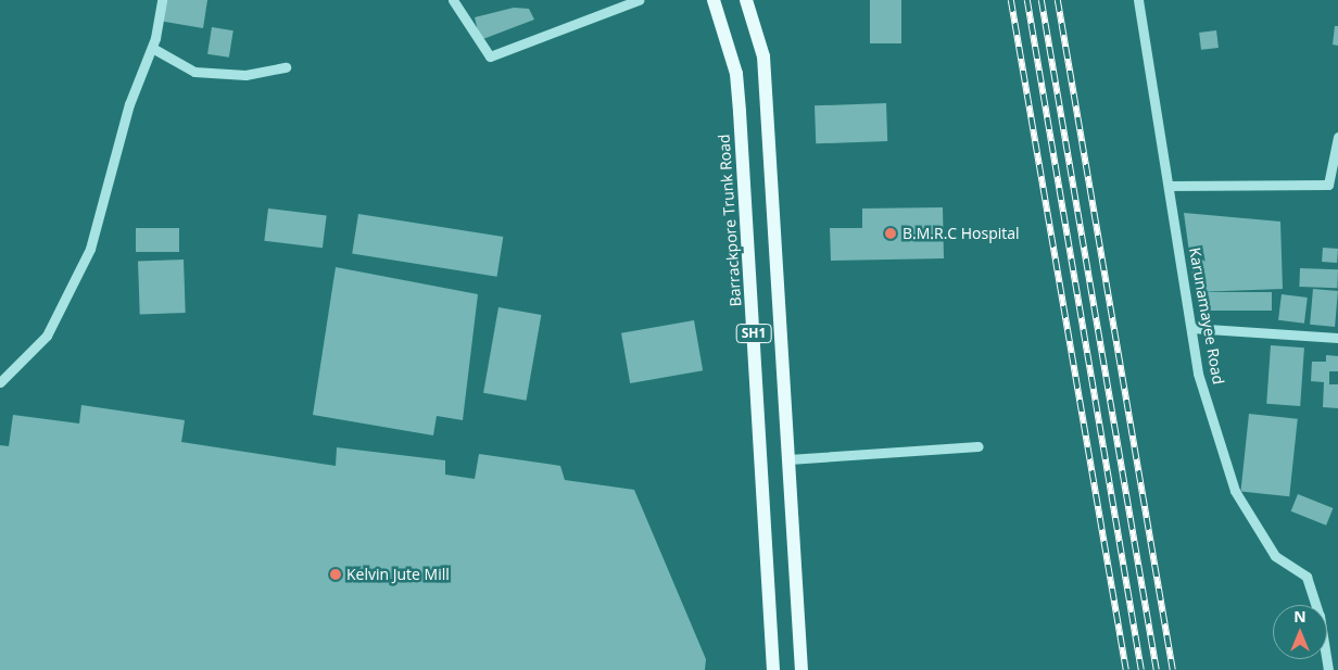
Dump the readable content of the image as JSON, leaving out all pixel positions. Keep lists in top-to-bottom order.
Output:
{
  "streets": {
    "main road": ["Barrackpore Trunk Road", "SH1"],
    "street": ["Karunamayee Road"]
  },
  "places": ["B.M.R.C Hospital", "Kelvin Jute Mill"],
  "north": "top"
}
